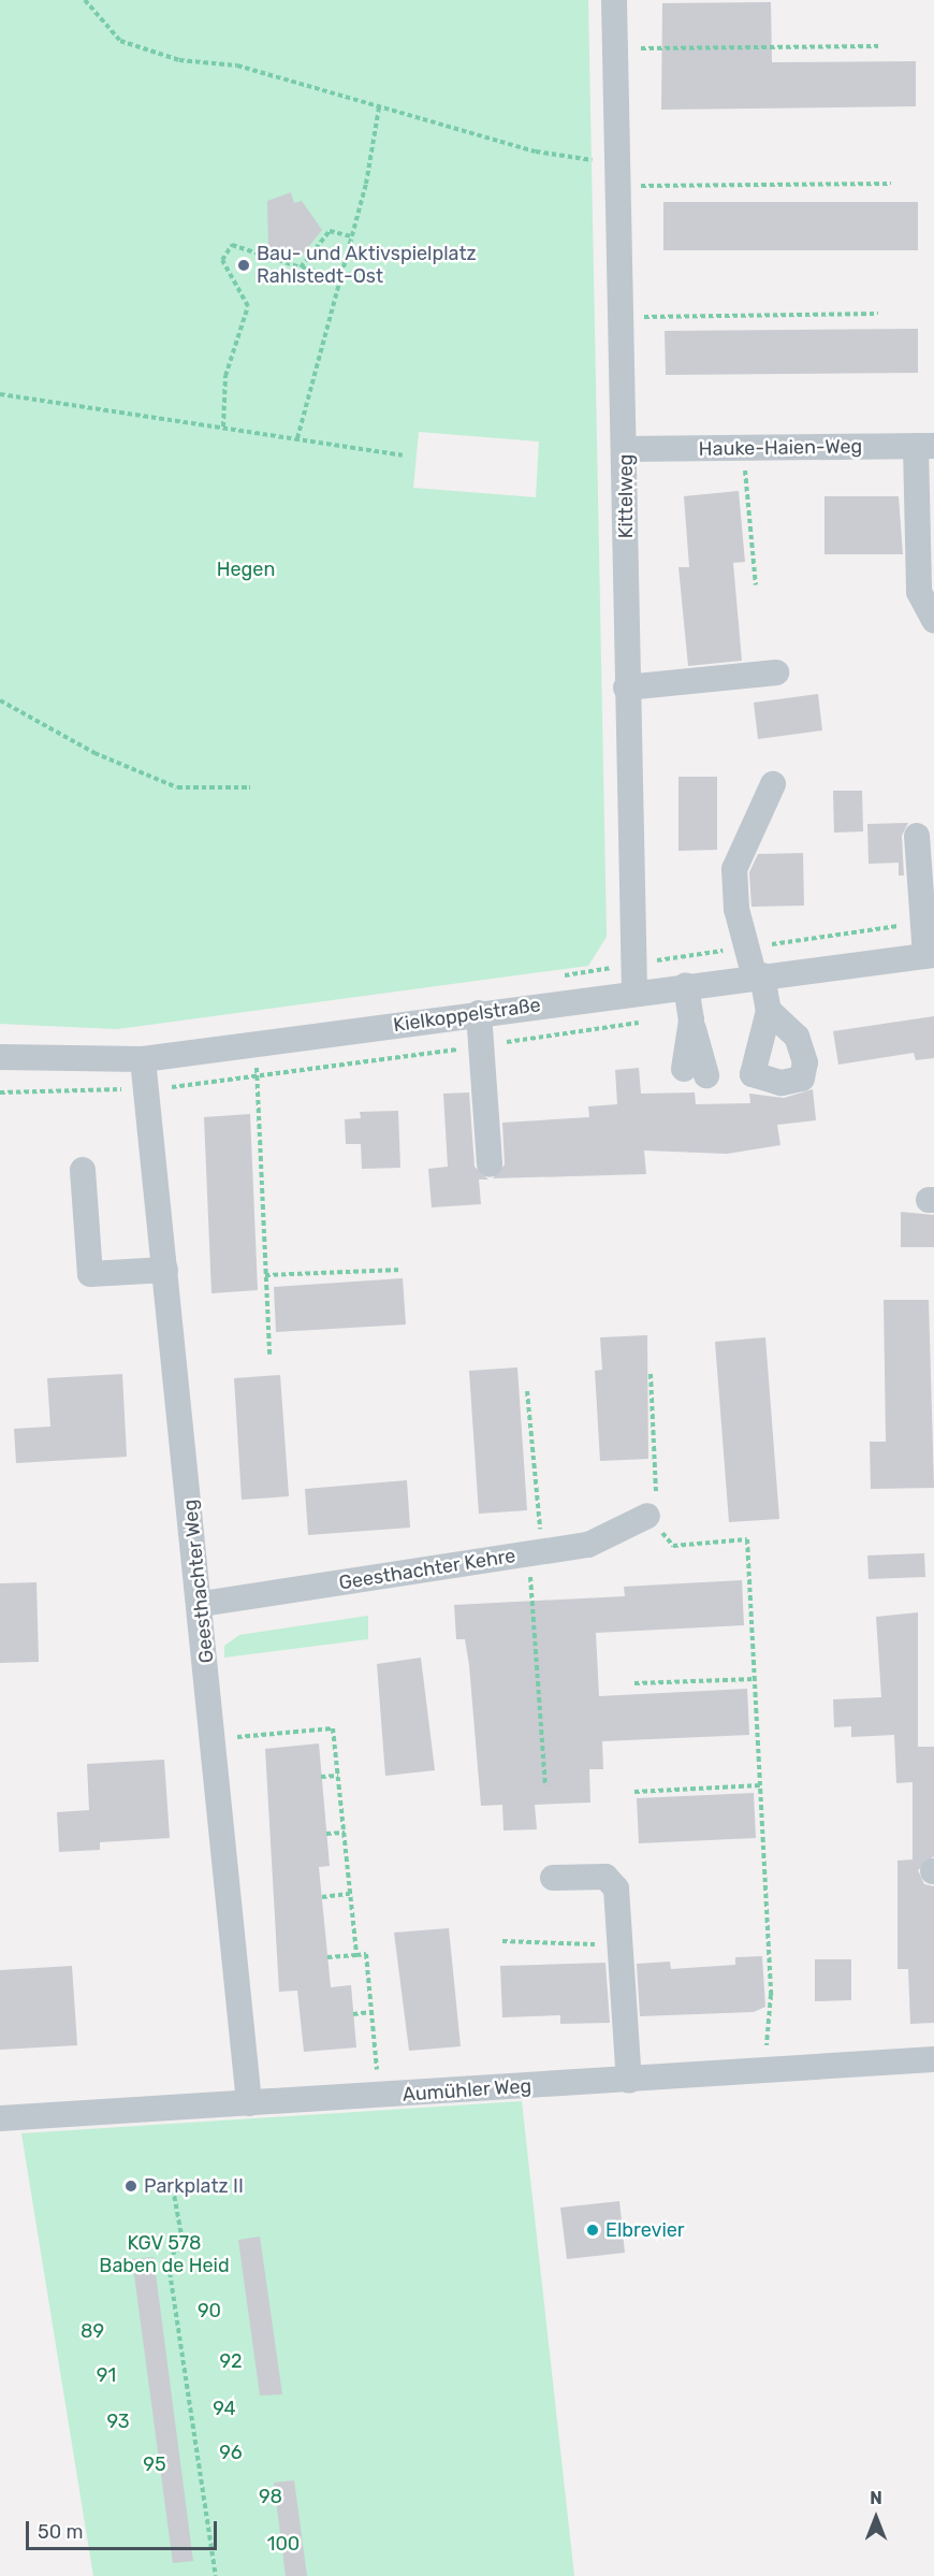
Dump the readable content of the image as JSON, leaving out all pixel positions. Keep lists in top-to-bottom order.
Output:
{
  "streets": {
    "street": [
      "Hauke-Haien-Weg",
      "Kittelweg",
      "Kielkoppelstraße",
      "Geesthachter Kehre",
      "Geesthachter Weg",
      "Aumühler Weg"
    ]
  },
  "crossings": [
    ["Hauke-Haien-Weg", "Kittelweg"],
    ["Kittelweg", "Kielkoppelstraße"],
    ["Kielkoppelstraße", "Geesthachter Weg"],
    ["Geesthachter Kehre", "Geesthachter Weg"],
    ["Geesthachter Weg", "Aumühler Weg"]
  ],
  "parks": [
    "Hegen",
    "KGV 578 Baben de Heid",
    "90",
    "89",
    "92",
    "91",
    "94",
    "93",
    "96",
    "95",
    "98",
    "100"
  ],
  "places": ["Bau- und Aktivspielplatz Rahlstedt-Ost", "Parkplatz II", "Elbrevier"],
  "scale_bar": "50 m",
  "north": "top"
}
